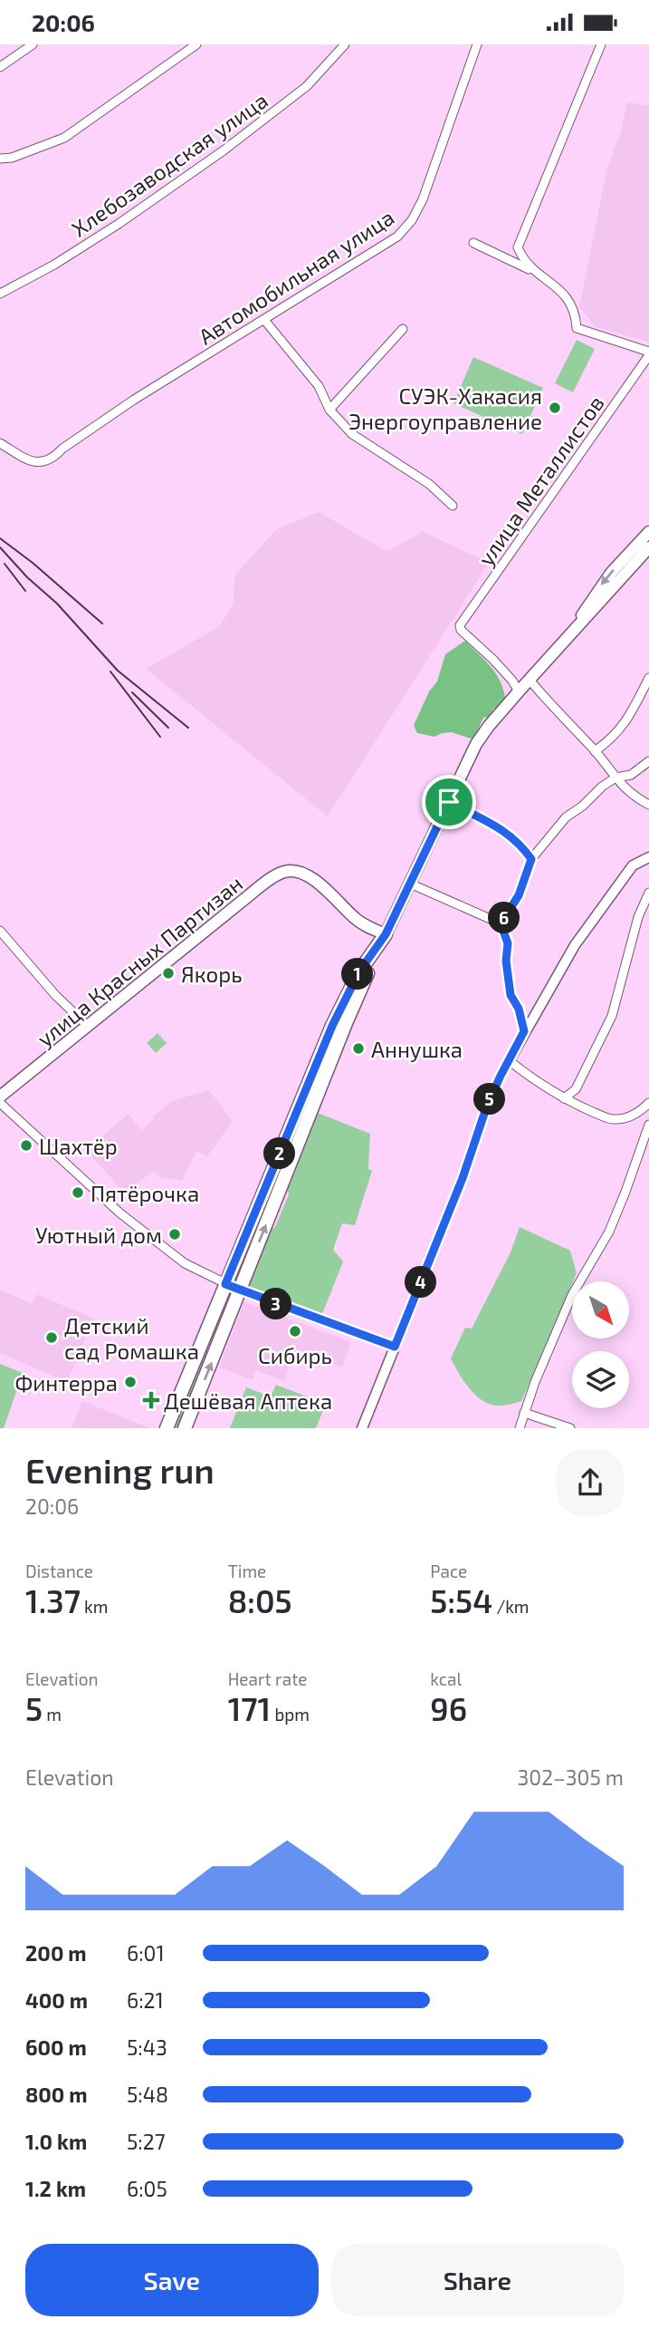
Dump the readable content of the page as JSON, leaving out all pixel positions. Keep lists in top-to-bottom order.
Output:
{
  "streets": {
    "main road": ["улица Красных Партизан"],
    "street": ["Хлебозаводская улица", "Автомобильная улица", "улица Металлистов"]
  },
  "places": {
    "other": [
      "СУЭК-Хакасия Энергоуправление",
      "Якорь",
      "Аннушка",
      "Шахтёр",
      "Пятёрочка",
      "Уютный дом",
      "Сибирь",
      "Детский сад Ромашка",
      "Финтерра"
    ],
    "health": ["Дешёвая Аптека"]
  },
  "north": "bottom right",
  "page": {
    "status": "20:06",
    "pins": [
      "6",
      "1",
      "5",
      "2",
      "4",
      "3"
    ],
    "heading": ["Evening run", "20:06"],
    "stats": [
      ["Distance", "1.37 km"],
      ["Time", "8:05"],
      ["Pace", "5:54 /km"],
      ["Elevation", "5 m"],
      ["Heart rate", "171 bpm"],
      ["kcal", "96"]
    ],
    "chart": ["Elevation", "302–305 m"],
    "list": [
      {
        "name": "200 m",
        "note": "6:01"
      },
      {
        "name": "400 m",
        "note": "6:21"
      },
      {
        "name": "600 m",
        "note": "5:43"
      },
      {
        "name": "800 m",
        "note": "5:48"
      },
      {
        "name": "1.0 km",
        "note": "5:27"
      },
      {
        "name": "1.2 km",
        "note": "6:05"
      }
    ],
    "buttons": ["Save", "Share"]
  }
}
